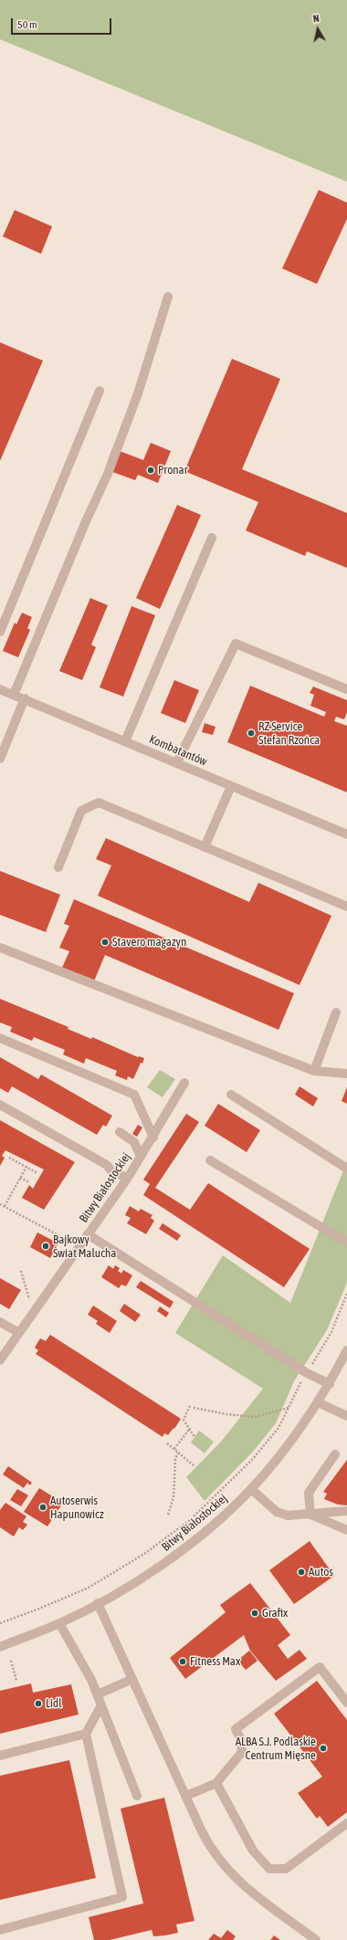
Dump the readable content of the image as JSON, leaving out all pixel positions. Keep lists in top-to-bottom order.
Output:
{
  "streets": {
    "street": ["Kombatantów", "Bitwy Białostockiej"]
  },
  "places": [
    "Pronar",
    "RZ Service Stefan Rzońca",
    "Stavero magazyn",
    "Bajkowy Świat Malucha",
    "Autoserwis Hapunowicz",
    "Autos",
    "Grafix",
    "Fitness Max",
    "Lidl",
    "ALBA S.J. Podlaskie Centrum Mięsne"
  ],
  "scale_bar": "50 m",
  "north": "top"
}
